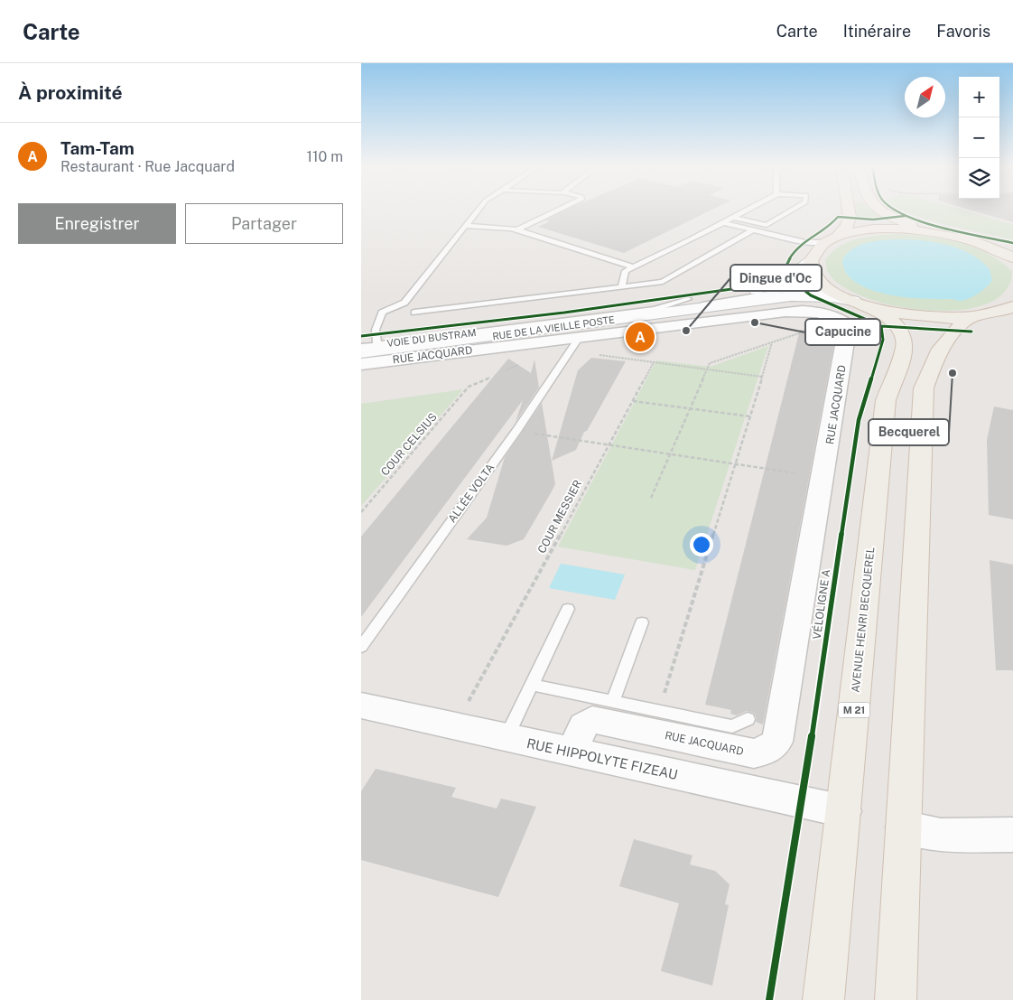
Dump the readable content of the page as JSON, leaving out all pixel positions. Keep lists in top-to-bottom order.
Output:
{
  "streets": {
    "main road": ["RUE DE LA VIEILLE POSTE", "AVENUE HENRI BECQUEREL", "M 21"],
    "street": ["RUE JACQUARD", "RUE HIPPOLYTE FIZEAU"],
    "lane": ["ALLÉE VOLTA"],
    "path": ["COUR CELSIUS", "COUR MESSIER"],
    "cycle path": ["VOIE DU BUSTRAM", "VÉLOLIGNE A"]
  },
  "crossings": [
    ["RUE JACQUARD", "ALLÉE VOLTA"],
    ["RUE JACQUARD", "RUE HIPPOLYTE FIZEAU"],
    ["COUR MESSIER", "RUE HIPPOLYTE FIZEAU"],
    ["AVENUE HENRI BECQUEREL", "RUE HIPPOLYTE FIZEAU"]
  ],
  "places": ["Capucine", "Dingue d'Oc", "Becquerel"],
  "north": "top right",
  "page": {
    "header": "Carte",
    "nav": ["Carte", "Itinéraire", "Favoris"],
    "heading": "À proximité",
    "map_buttons": ["+", "−"],
    "list": [
      {
        "mark": "A",
        "name": "Tam-Tam",
        "note": "Restaurant · Rue Jacquard",
        "value": "110 m"
      }
    ],
    "buttons": ["Enregistrer", "Partager"],
    "pins": "A"
  }
}
